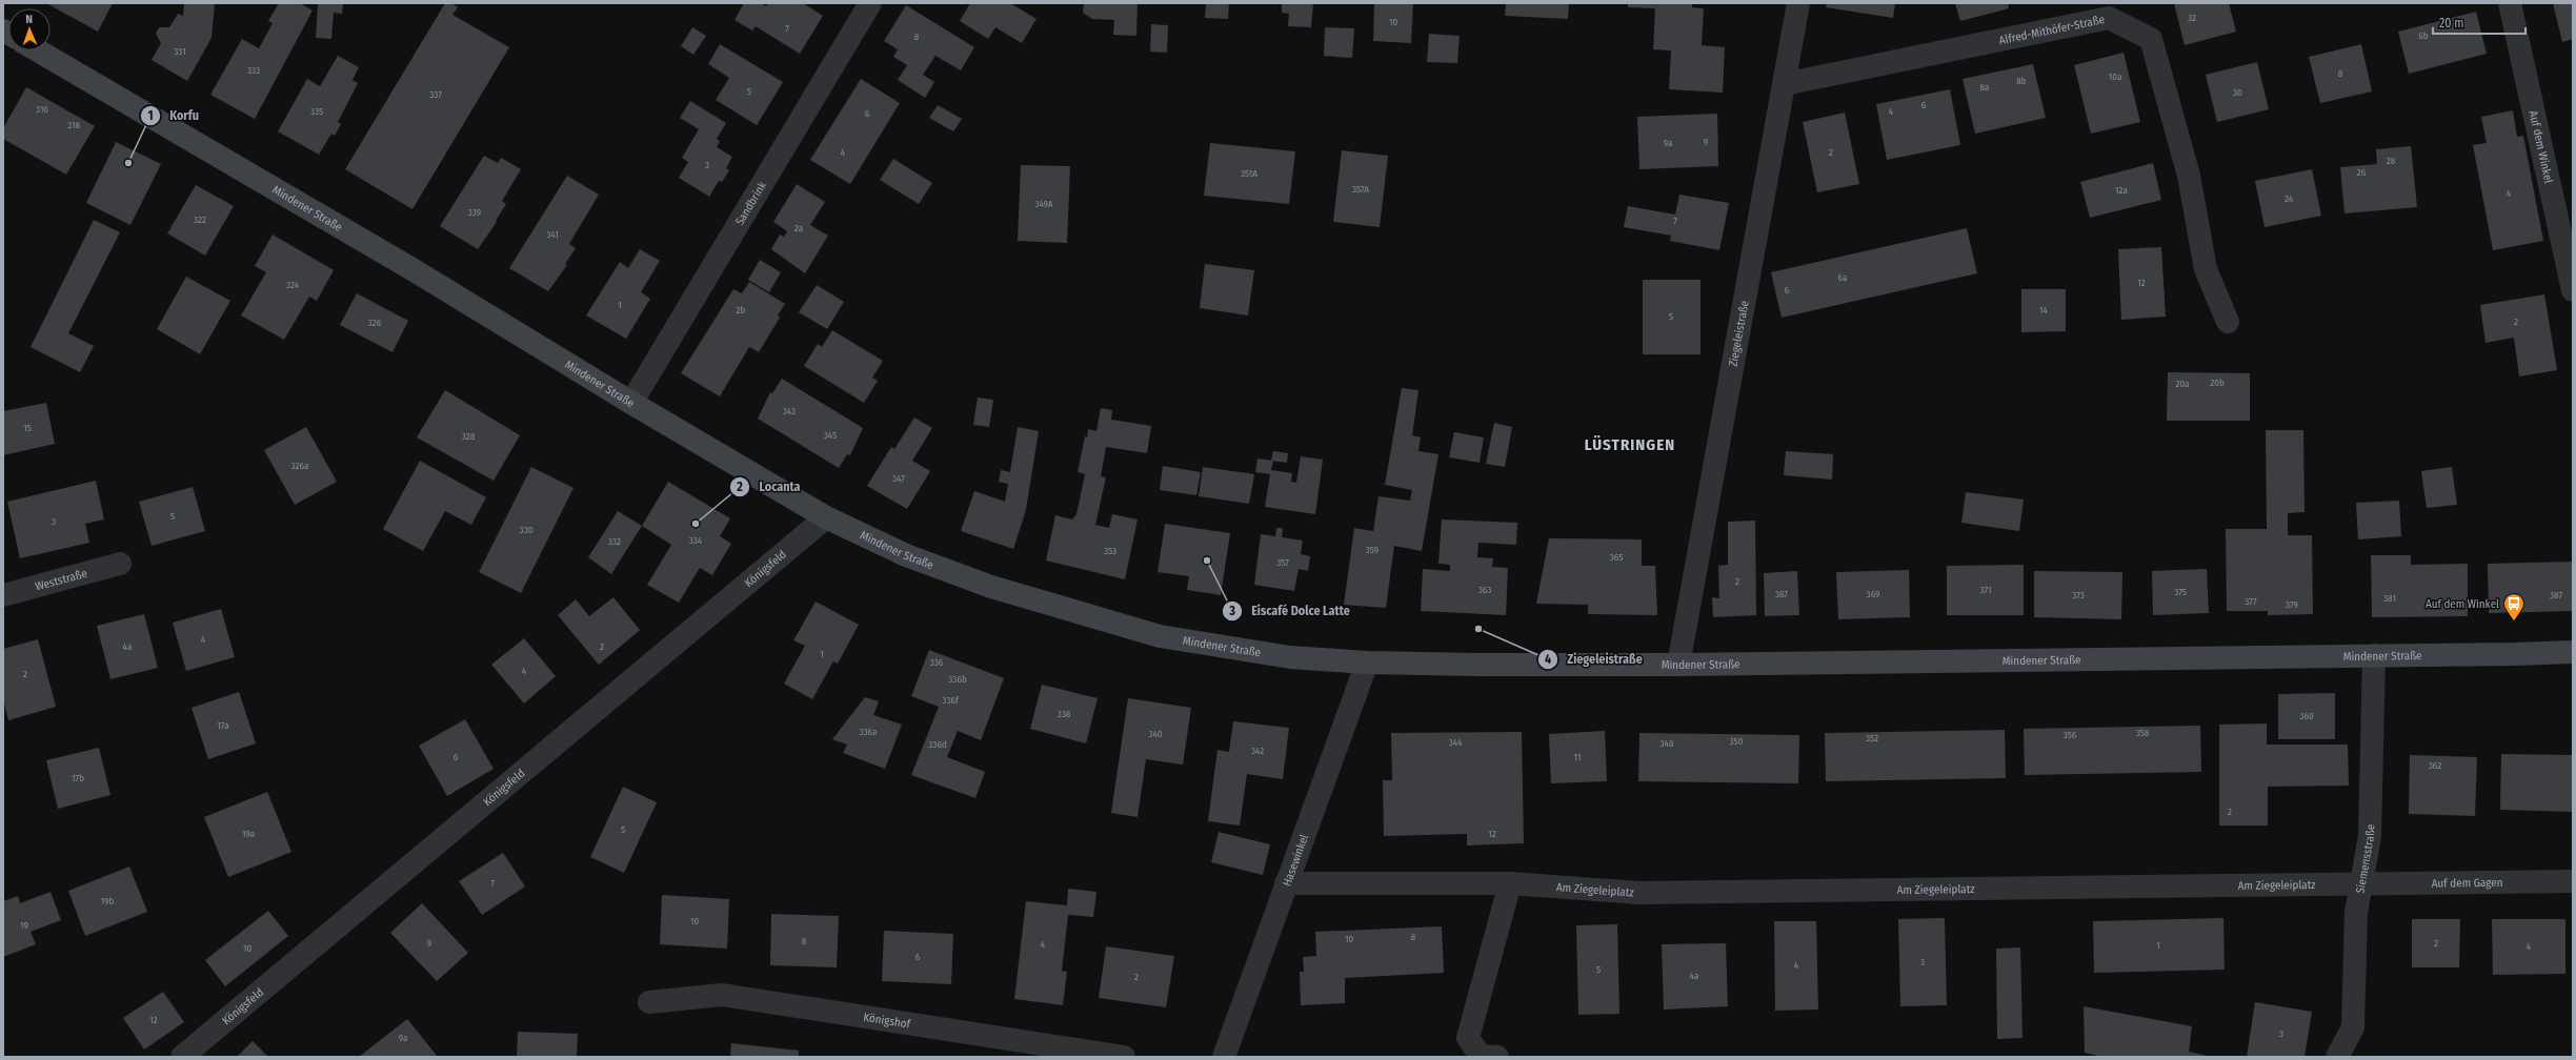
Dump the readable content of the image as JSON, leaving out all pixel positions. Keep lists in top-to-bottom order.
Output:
{
  "streets": {
    "main road": ["Mindener Straße"],
    "street": [
      "Alfred-Mithöfer-Straße",
      "Auf dem Winkel",
      "Sandbrink",
      "Ziegeleistraße",
      "Königsfeld",
      "Weststraße",
      "Siemensstraße",
      "Hasewinkel",
      "Auf dem Gagen",
      "Am Ziegeleiplatz",
      "Königshof"
    ]
  },
  "crossings": [
    ["Alfred-Mithöfer-Straße", "Ziegeleistraße"],
    ["Sandbrink", "Mindener Straße"],
    ["Mindener Straße", "Ziegeleistraße"],
    ["Mindener Straße", "Königsfeld"],
    ["Mindener Straße", "Siemensstraße"],
    ["Mindener Straße", "Hasewinkel"],
    ["Siemensstraße", "Auf dem Gagen"],
    ["Siemensstraße", "Am Ziegeleiplatz"],
    ["Hasewinkel", "Am Ziegeleiplatz"],
    ["Auf dem Gagen", "Am Ziegeleiplatz"]
  ],
  "districts": ["LÜSTRINGEN"],
  "places": {
    "other": [
      "Korfu",
      "Locanta",
      "Eiscafé Dolce Latte",
      "Ziegeleistraße"
    ],
    "bus stop": ["Auf dem Winkel"]
  },
  "house_numbers": [
    "32",
    "10",
    "7",
    "6b",
    "8",
    "331",
    "333",
    "8",
    "10a",
    "8b",
    "8a",
    "5",
    "30",
    "337",
    "6",
    "316",
    "335",
    "4",
    "6",
    "318",
    "9",
    "9a",
    "4",
    "2",
    "28",
    "3",
    "26",
    "351A",
    "357A",
    "12a",
    "4",
    "24",
    "349A",
    "339",
    "322",
    "7",
    "2a",
    "341",
    "6a",
    "12",
    "324",
    "6",
    "1",
    "2b",
    "14",
    "5",
    "2",
    "326",
    "20b",
    "20a",
    "343",
    "15",
    "345",
    "328",
    "326a",
    "347",
    "5",
    "3",
    "330",
    "334",
    "332",
    "359",
    "353",
    "365",
    "357",
    "2",
    "363",
    "371",
    "375",
    "367",
    "369",
    "373",
    "387",
    "381",
    "377",
    "379",
    "4",
    "4a",
    "2",
    "1",
    "336",
    "4",
    "2",
    "336b",
    "336f",
    "338",
    "360",
    "17a",
    "336a",
    "358",
    "340",
    "356",
    "352",
    "350",
    "344",
    "348",
    "336d",
    "342",
    "6",
    "11",
    "362",
    "17b",
    "2",
    "5",
    "19a",
    "12",
    "7",
    "19b",
    "10",
    "19",
    "8",
    "10",
    "8",
    "9",
    "2",
    "4",
    "1",
    "4",
    "10",
    "6",
    "3",
    "4",
    "5",
    "4a",
    "2",
    "12",
    "3",
    "9a"
  ],
  "scale_bar": "20 m",
  "north": "top"
}
